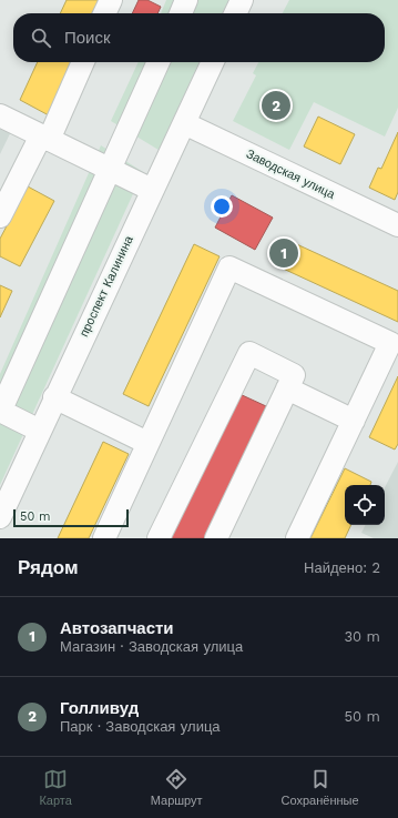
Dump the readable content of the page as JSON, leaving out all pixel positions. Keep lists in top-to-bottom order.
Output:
{
  "streets": {
    "street": ["Заводская улица", "проспект Калинина"]
  },
  "crossings": [
    ["Заводская улица", "проспект Калинина"]
  ],
  "scale_bar": "50 m",
  "page": {
    "search": "Поиск",
    "pins": ["2", "1"],
    "scale": "50 m",
    "heading": ["Рядом", "Найдено: 2"],
    "list": [
      {
        "mark": "1",
        "name": "Автозапчасти",
        "note": "Магазин · Заводская улица",
        "value": "30 m"
      },
      {
        "mark": "2",
        "name": "Голливуд",
        "note": "Парк · Заводская улица",
        "value": "50 m"
      }
    ],
    "nav": ["Карта", "Маршрут", "Сохранённые"]
  }
}
